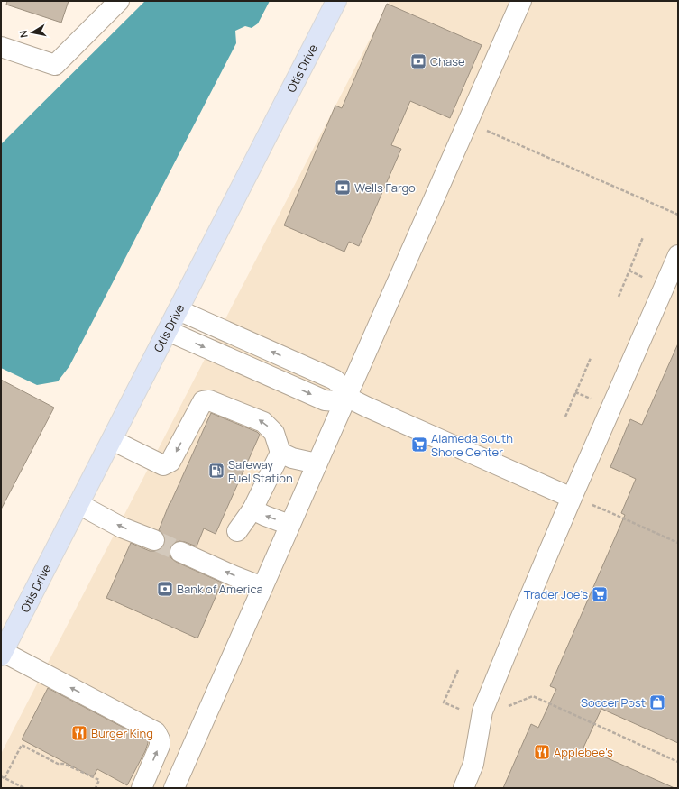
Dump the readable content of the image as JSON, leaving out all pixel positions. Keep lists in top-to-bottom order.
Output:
{
  "streets": {
    "main road": ["Otis Drive"]
  },
  "places": {
    "bank": ["Chase", "Wells Fargo", "Bank of America"],
    "supermarket": ["Alameda South Shore Center", "Trader Joe's"],
    "fuel station": ["Safeway Fuel Station"],
    "shop": ["Soccer Post"],
    "restaurant": ["Burger King", "Applebee's"]
  },
  "north": "left"
}
